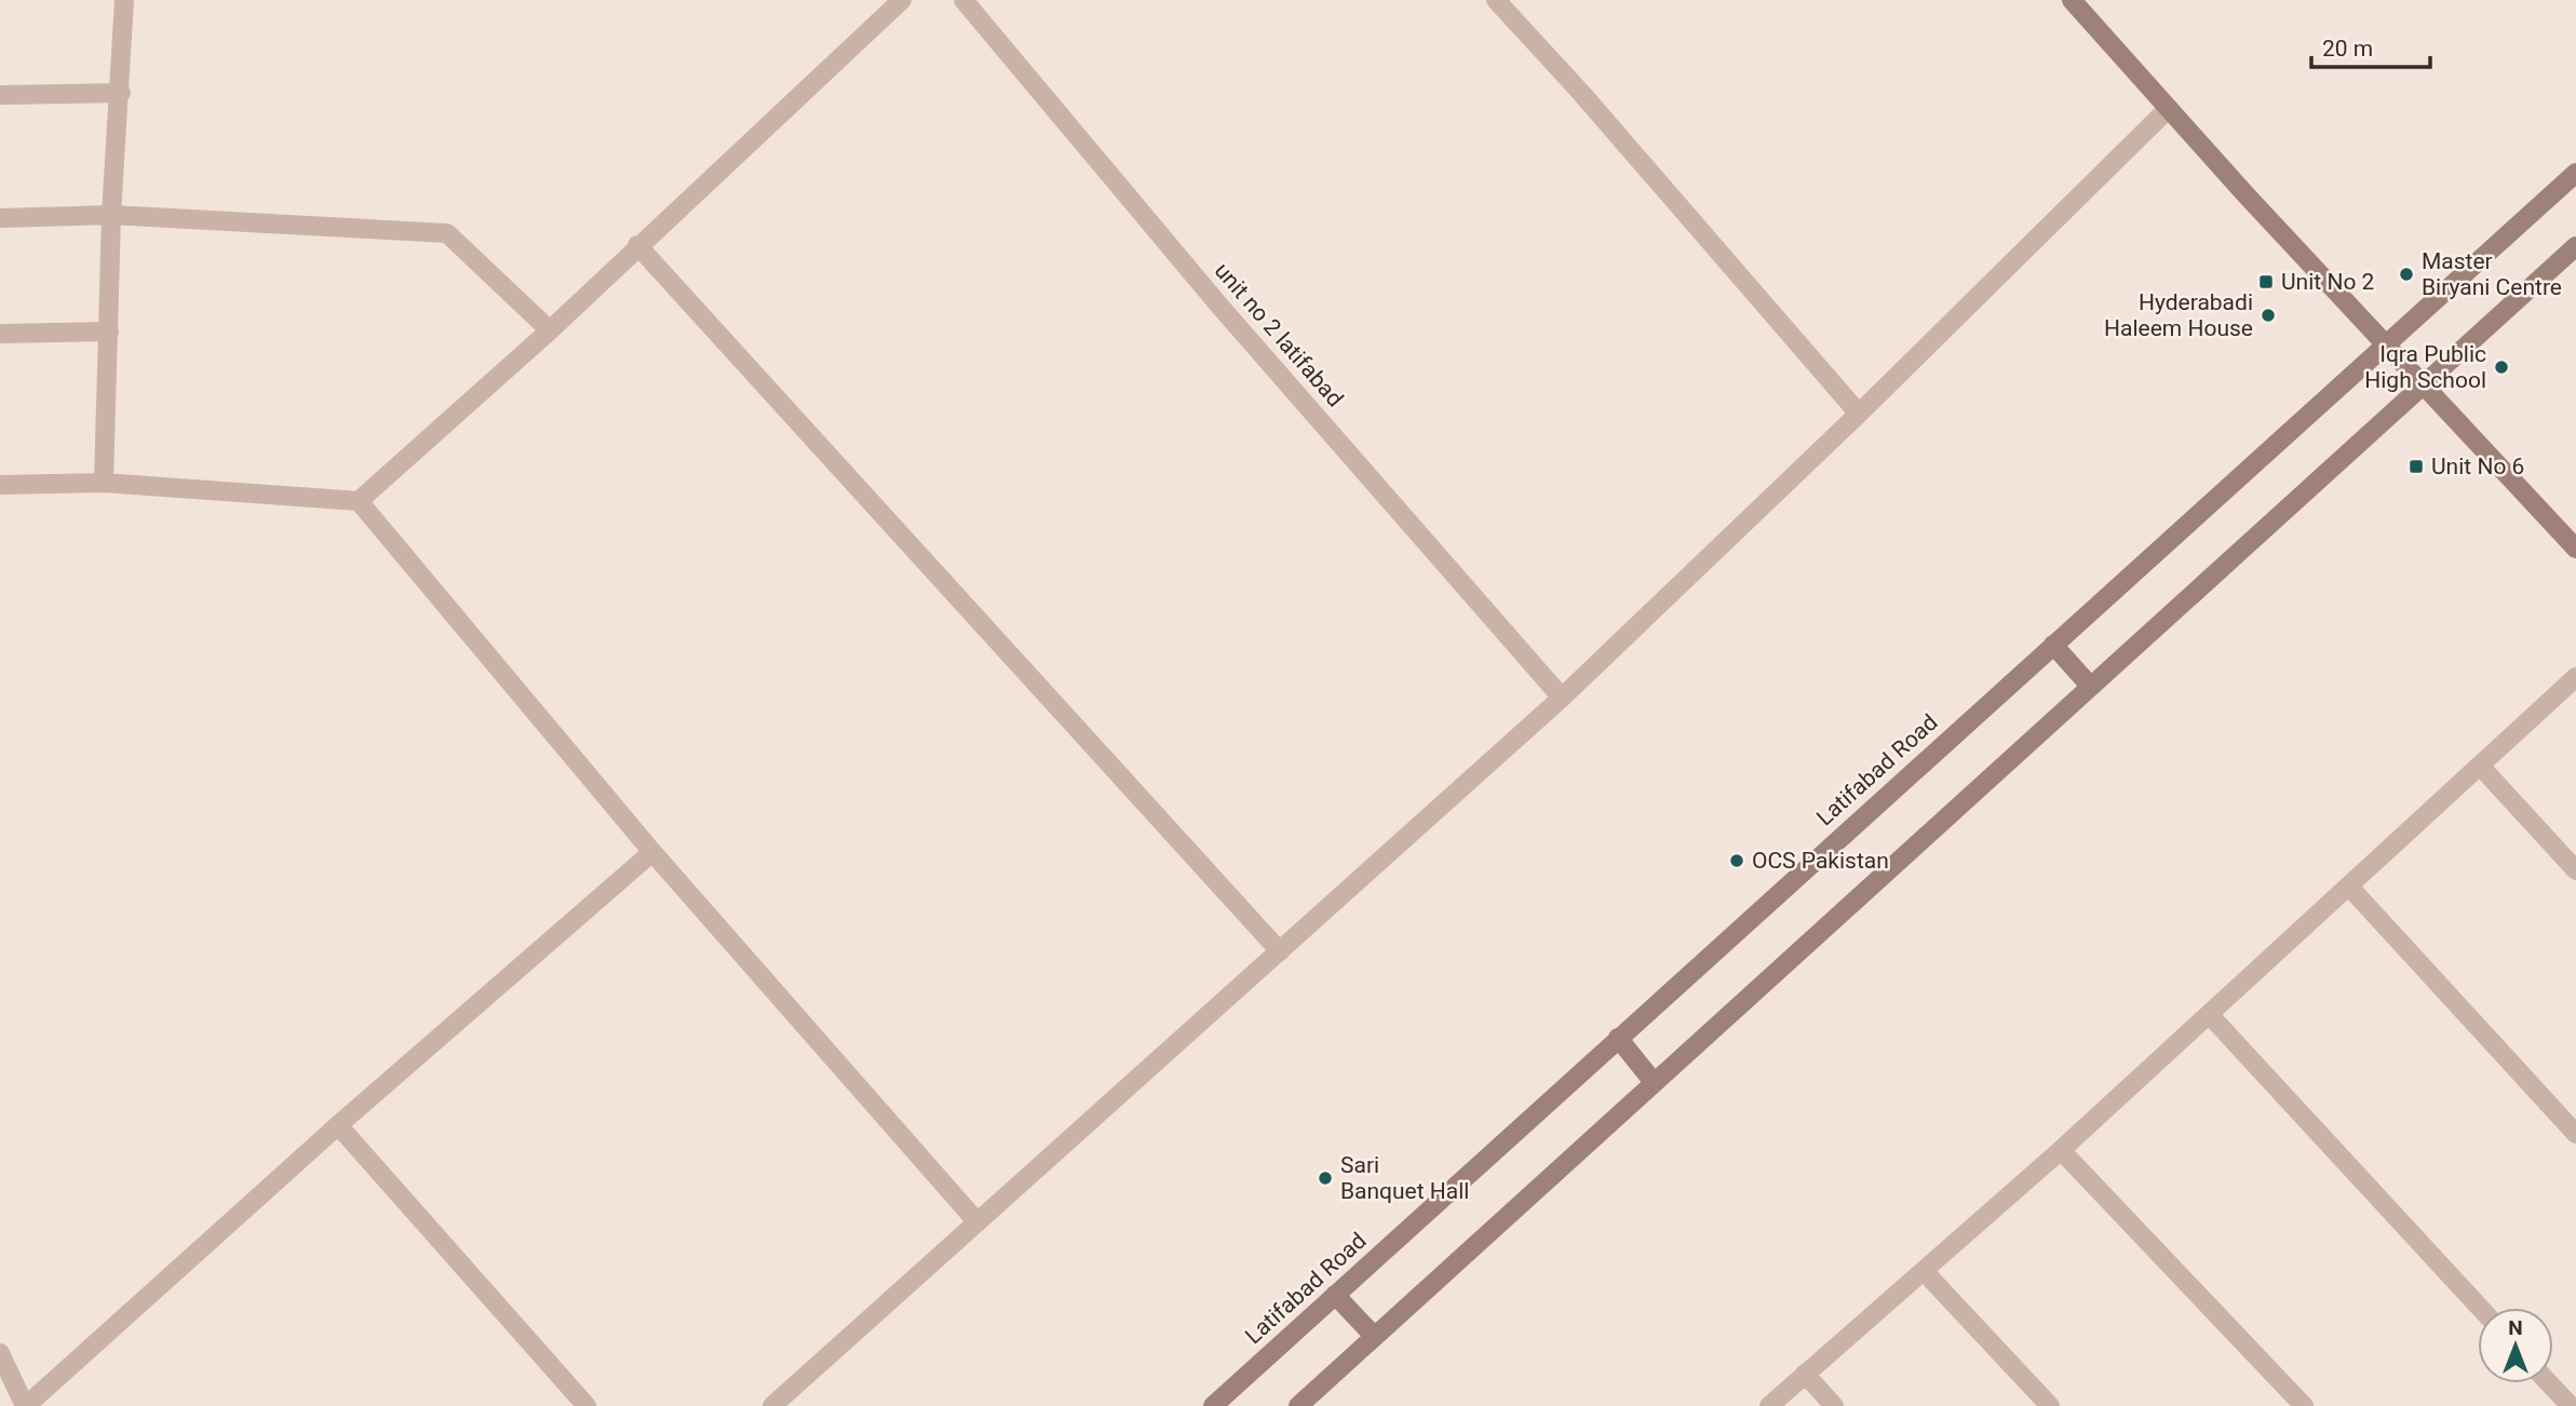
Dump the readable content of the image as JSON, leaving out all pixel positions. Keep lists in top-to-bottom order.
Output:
{
  "streets": {
    "street": ["unit no 2 latifabad", "Latifabad Road"]
  },
  "places": {
    "other": [
      "Master Biryani Centre",
      "Hyderabadi Haleem House",
      "Iqra Public High School",
      "OCS Pakistan",
      "Sari Banquet Hall"
    ],
    "transit": ["Unit No 2", "Unit No 6"]
  },
  "scale_bar": "20 m",
  "north": "top"
}
